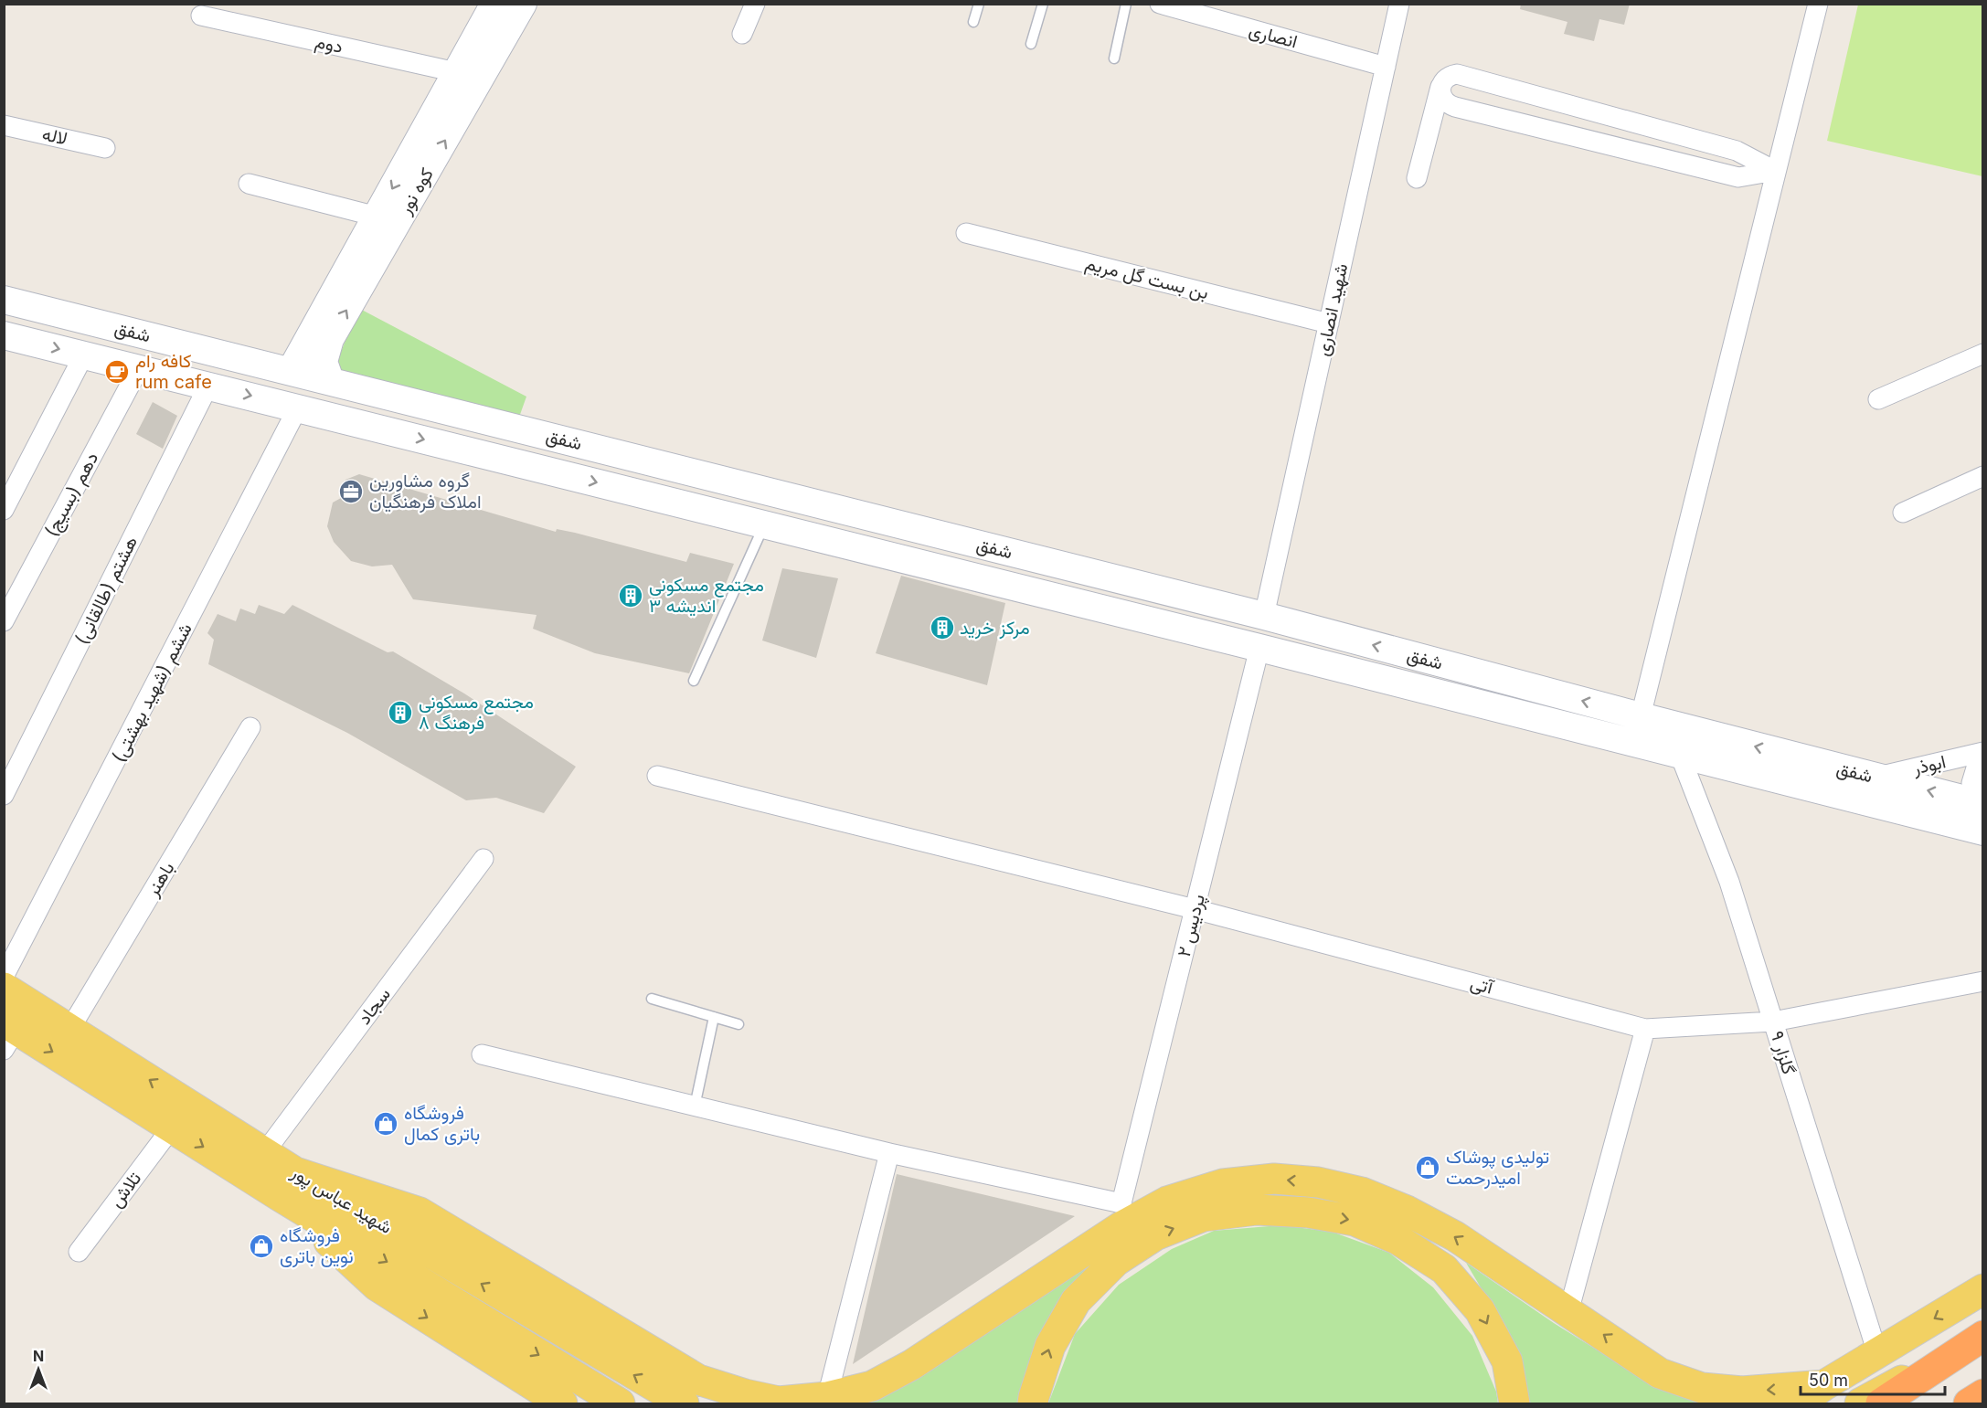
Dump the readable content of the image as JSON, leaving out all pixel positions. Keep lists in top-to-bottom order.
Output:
{
  "streets": {
    "main road": ["کوه نور", "شفق", "شهید عباس پور"],
    "street": [
      "انصاری",
      "دوم",
      "لاله",
      "بن بست گل مریم",
      "شهید انصاری",
      "دهم (بسیج)",
      "هشتم (طالقانی)",
      "ششم (شهید بهشتی)",
      "ابوذر",
      "باهنر",
      "پردیس ۲",
      "آتی",
      "سجاد",
      "گلزار ۹",
      "تلاش"
    ]
  },
  "crossings": [
    ["انصاری", "شهید انصاری"],
    ["دوم", "کوه نور"],
    ["کوه نور", "شفق"],
    ["بن بست گل مریم", "شهید انصاری"],
    ["شهید انصاری", "شفق"],
    ["شفق", "دهم (بسیج)"],
    ["شفق", "هشتم (طالقانی)"],
    ["شفق", "ششم (شهید بهشتی)"],
    ["شفق", "ابوذر"],
    ["شفق", "پردیس ۲"],
    ["شفق", "گلزار ۹"],
    ["باهنر", "شهید عباس پور"],
    ["پردیس ۲", "آتی"],
    ["آتی", "گلزار ۹"],
    ["سجاد", "شهید عباس پور"],
    ["تلاش", "شهید عباس پور"]
  ],
  "places": {
    "cafe": ["کافه رام rum cafe"],
    "office": ["گروه مشاورین املاک فرهنگیان"],
    "building": ["مجتمع مسکونی اندیشه ۳", "مرکز خرید", "مجتمع مسکونی فرهنگ ۸"],
    "shop": ["فروشگاه باتری کمال", "تولیدی پوشاک امیدرحمت", "فروشگاه نوین باتری"]
  },
  "scale_bar": "50 m",
  "north": "top"
}
